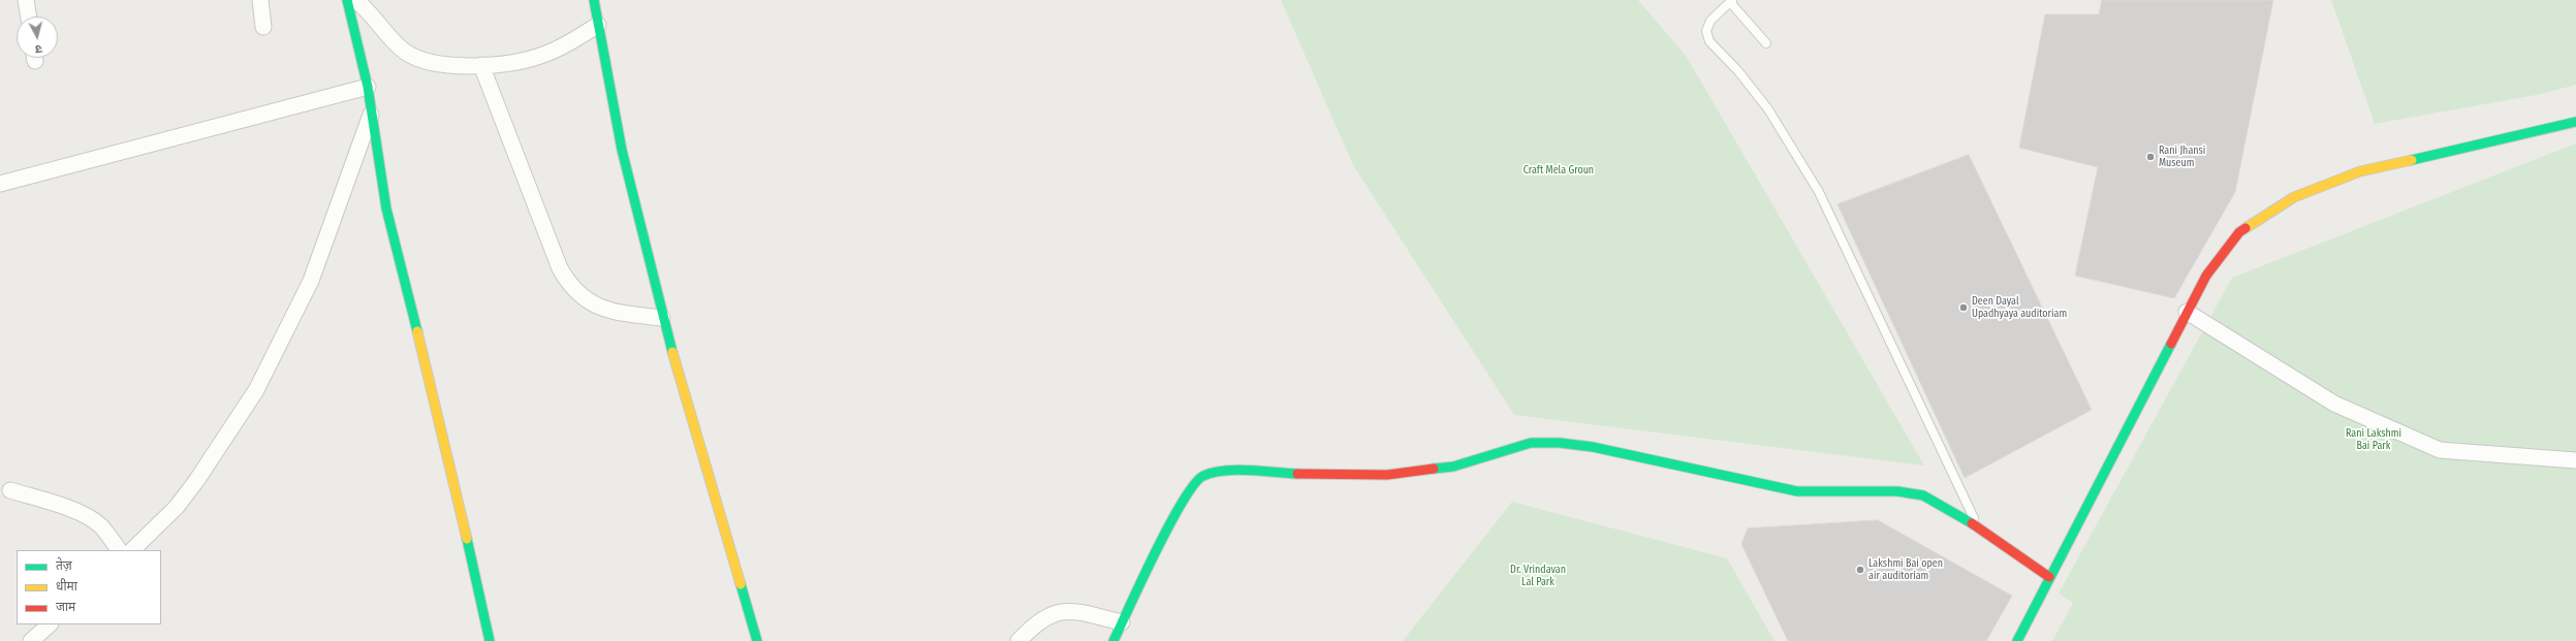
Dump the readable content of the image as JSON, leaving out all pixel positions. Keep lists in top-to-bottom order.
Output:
{
  "parks": ["Craft Mela Groun", "Rani Lakshmi Bai Park", "Dr. Vrindavan Lal Park"],
  "places": ["Rani Jhansi Museum", "Deen Dayal Upadhyaya auditoriam", "Lakshmi Bai open air auditoriam"],
  "legend": ["तेज़", "धीमा", "जाम"],
  "north": "bottom"
}
